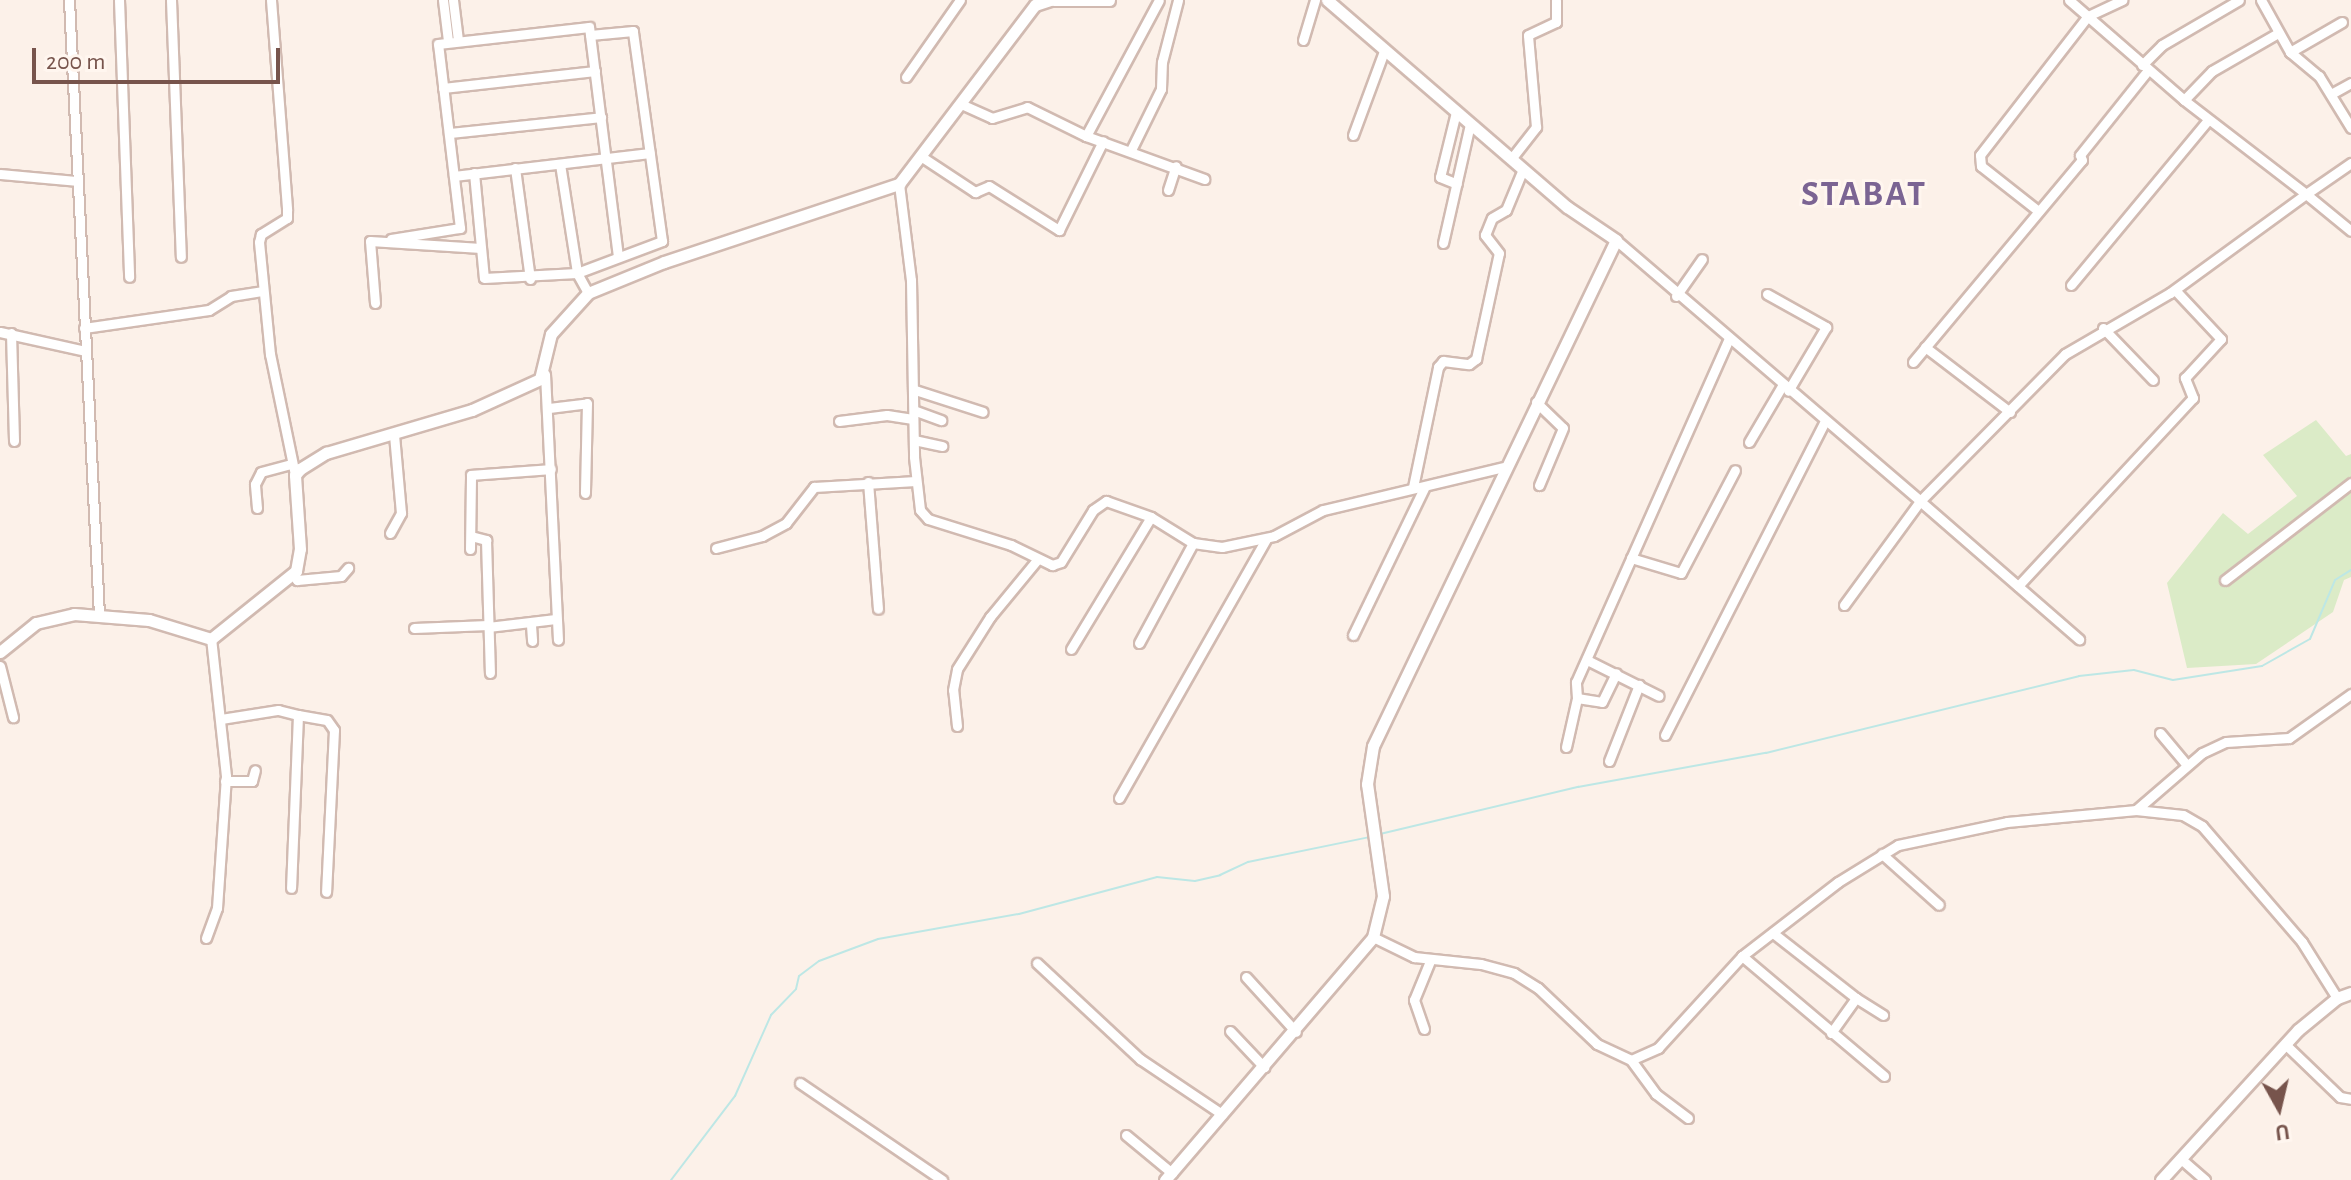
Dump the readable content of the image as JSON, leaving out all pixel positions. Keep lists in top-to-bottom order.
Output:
{
  "districts": ["STABAT"],
  "scale_bar": "200 m",
  "north": "bottom"
}
